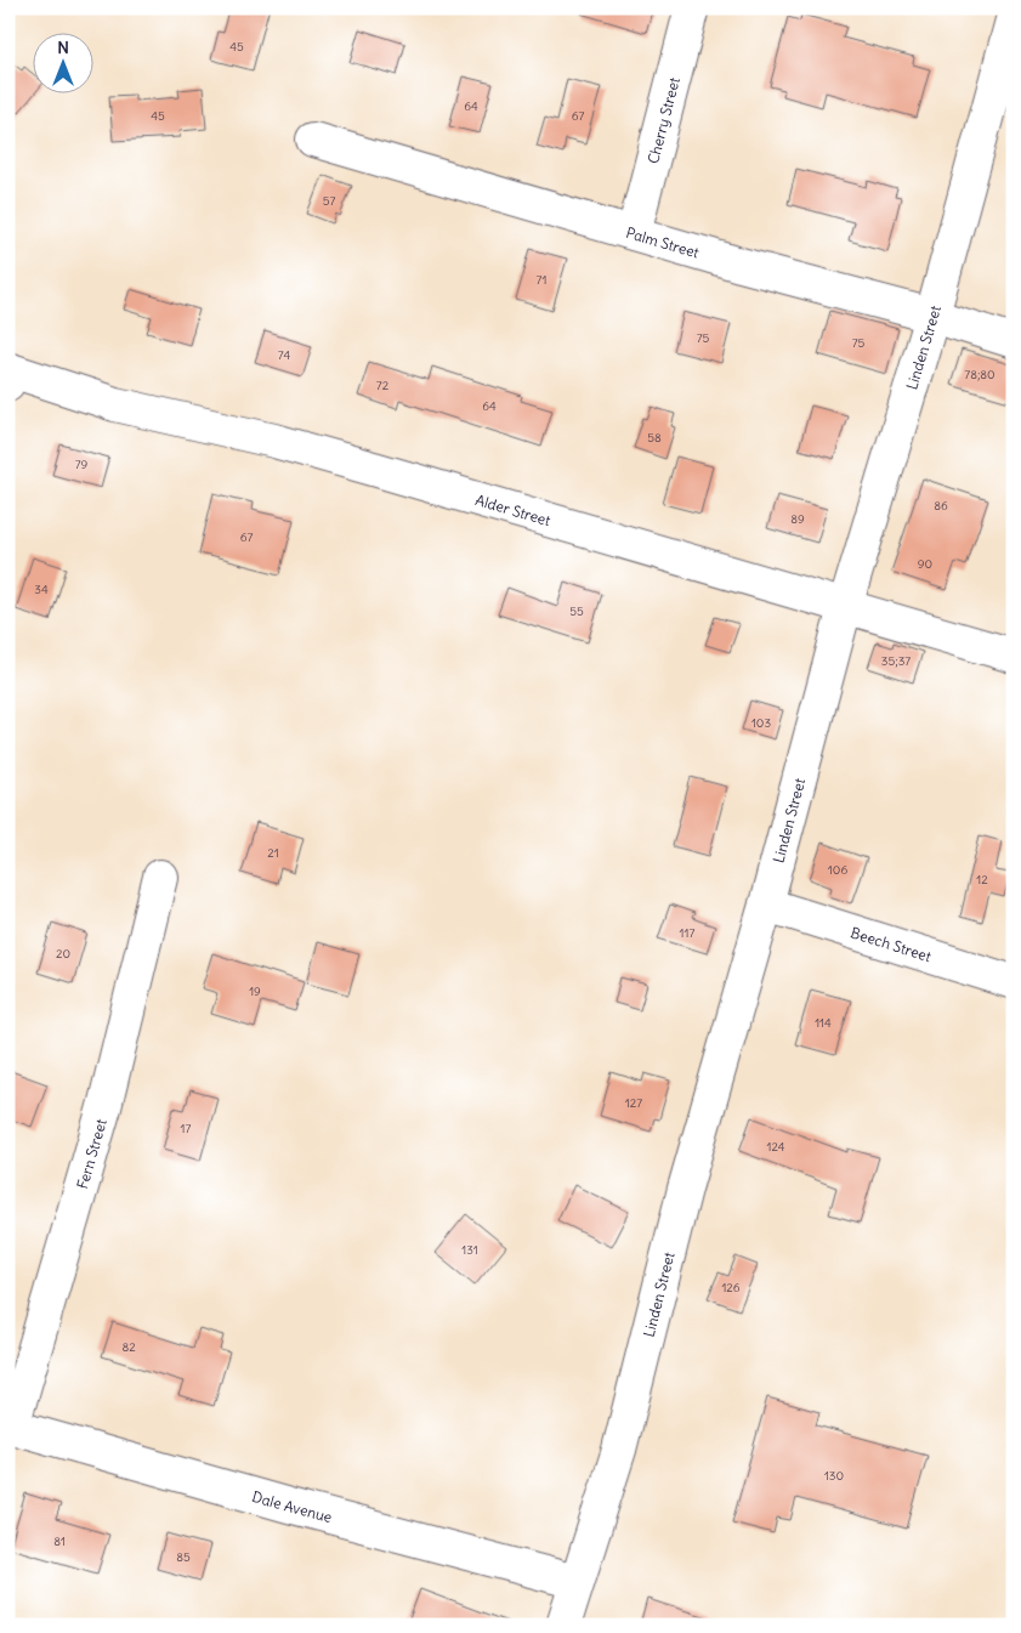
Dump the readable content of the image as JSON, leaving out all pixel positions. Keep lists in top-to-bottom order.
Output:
{
  "streets": {
    "street": [
      "Cherry Street",
      "Palm Street",
      "Linden Street",
      "Alder Street",
      "Beech Street",
      "Fern Street",
      "Dale Avenue"
    ]
  },
  "crossings": [
    ["Cherry Street", "Palm Street"],
    ["Palm Street", "Linden Street"],
    ["Linden Street", "Alder Street"],
    ["Linden Street", "Beech Street"],
    ["Linden Street", "Dale Avenue"],
    ["Fern Street", "Dale Avenue"]
  ],
  "house_numbers": [
    "45",
    "64",
    "45",
    "67",
    "57",
    "71",
    "75",
    "75",
    "74",
    "78;80",
    "72",
    "64",
    "58",
    "79",
    "86",
    "89",
    "67",
    "90",
    "34",
    "55",
    "35;37",
    "103",
    "21",
    "106",
    "12",
    "117",
    "20",
    "19",
    "114",
    "127",
    "17",
    "124",
    "131",
    "126",
    "82",
    "130",
    "81",
    "85"
  ],
  "north": "top"
}
